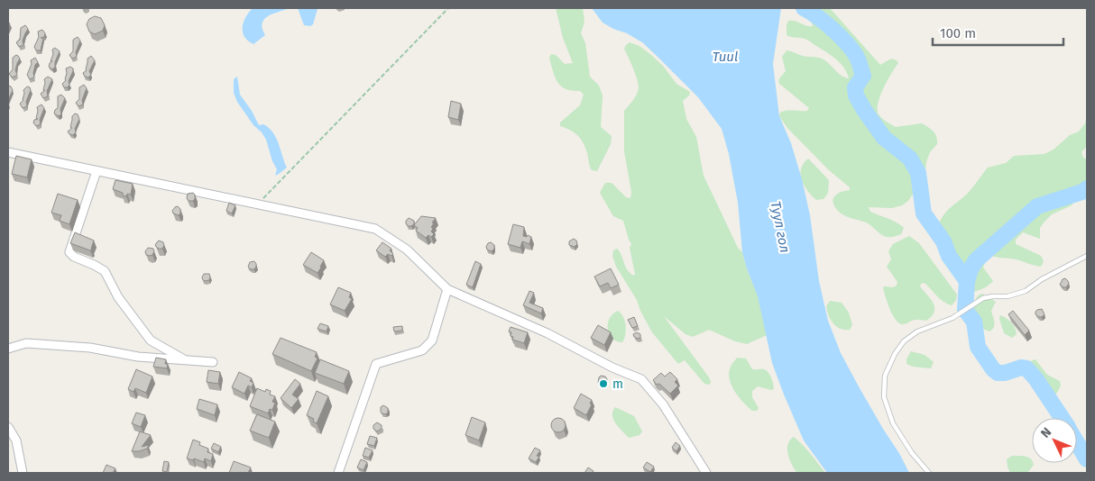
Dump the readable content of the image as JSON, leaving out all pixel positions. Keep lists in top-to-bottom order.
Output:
{
  "water": ["Tuul", "Туул гол"],
  "places": ["m"],
  "scale_bar": "100 m",
  "north": "top left"
}
